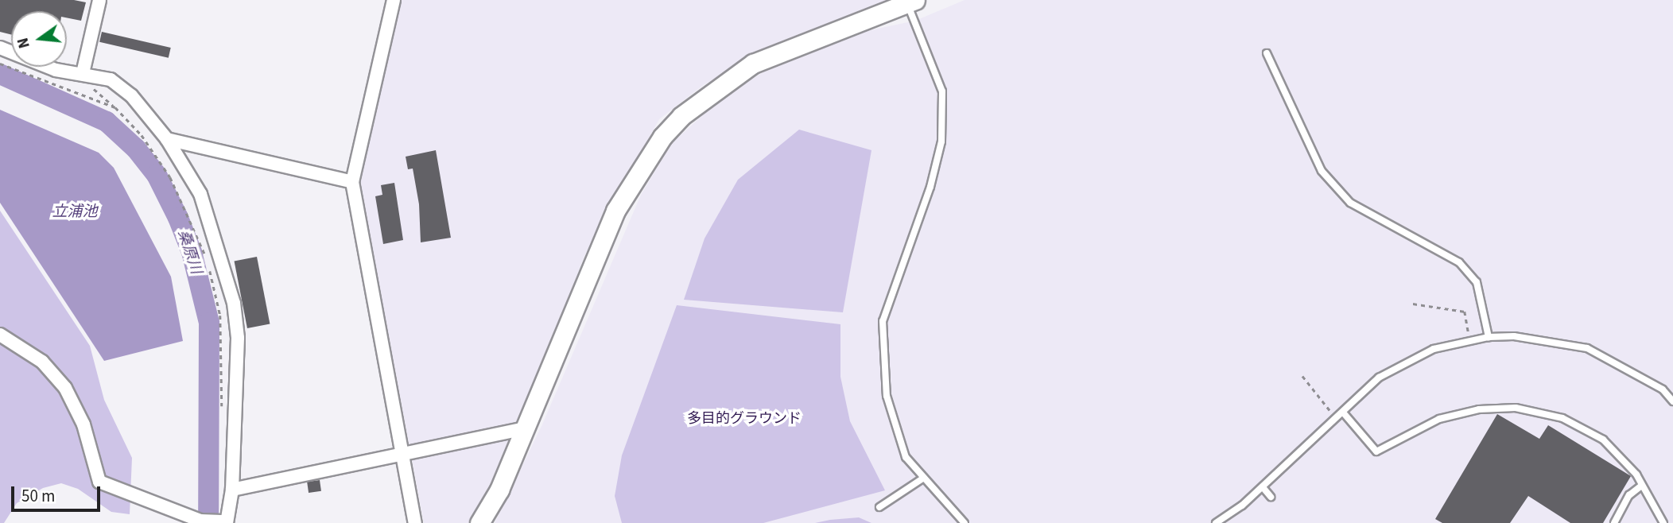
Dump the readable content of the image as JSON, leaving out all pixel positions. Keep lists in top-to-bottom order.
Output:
{
  "water": ["立浦池", "桑原川"],
  "parks": ["多目的グラウンド"],
  "scale_bar": "50 m",
  "north": "left"
}
